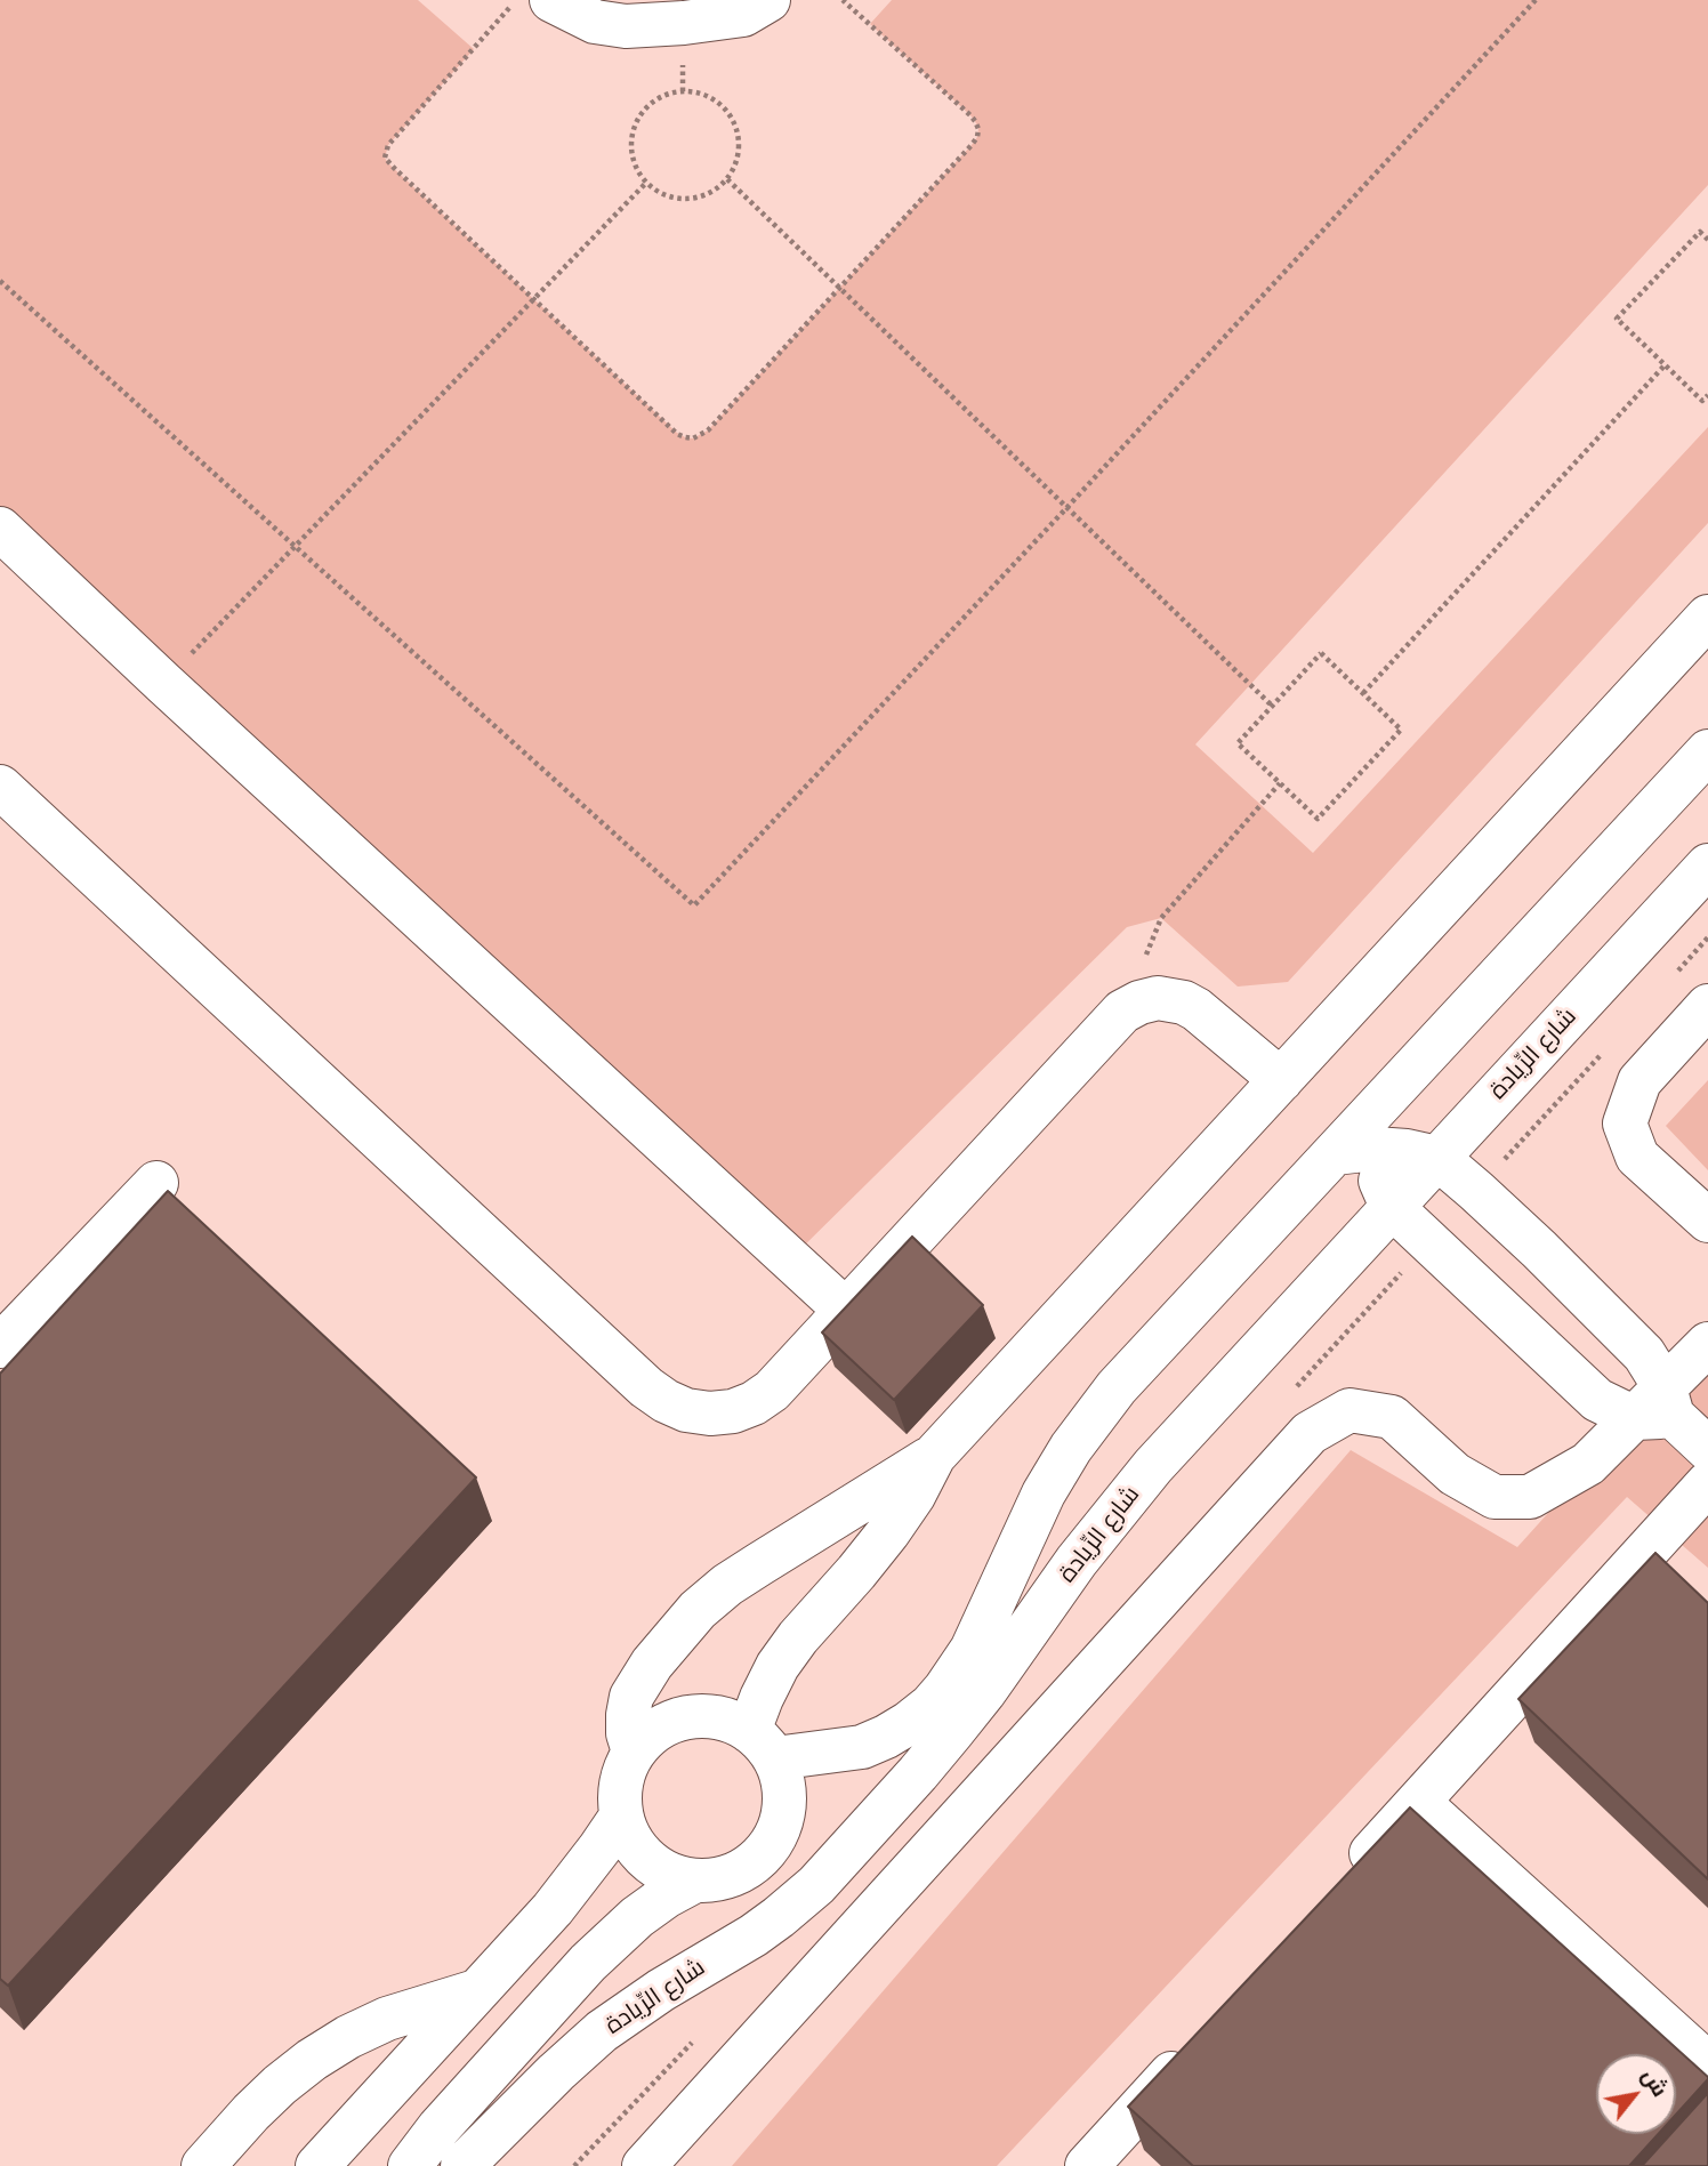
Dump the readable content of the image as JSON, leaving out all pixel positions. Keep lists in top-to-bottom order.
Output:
{
  "streets": {
    "street": ["شارع الرِّيادة"]
  },
  "north": "top right"
}
